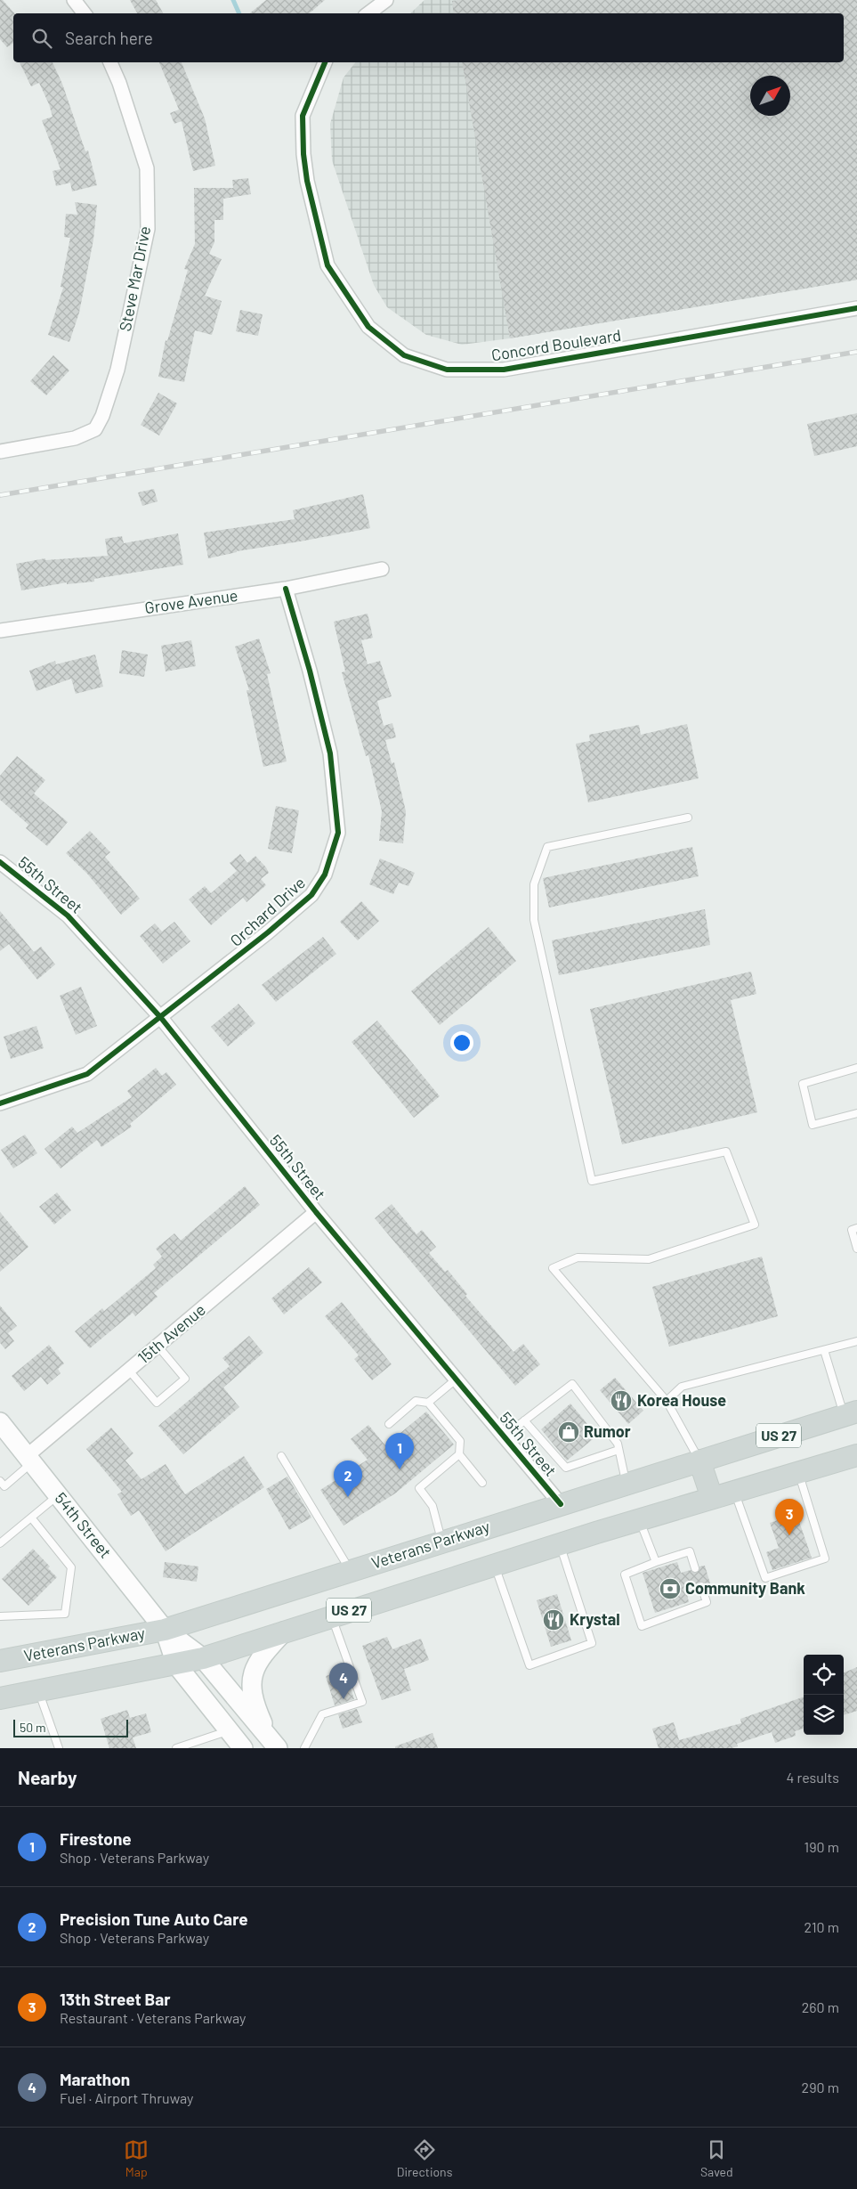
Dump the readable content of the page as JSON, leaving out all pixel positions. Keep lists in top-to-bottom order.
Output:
{
  "streets": {
    "main road": ["US 27", "54th Street", "Veterans Parkway"],
    "street": [
      "Steve Mar Drive",
      "Concord Boulevard",
      "Grove Avenue",
      "55th Street",
      "Orchard Drive",
      "15th Avenue"
    ]
  },
  "crossings": [
    ["Grove Avenue", "Orchard Drive"],
    ["55th Street", "Orchard Drive"],
    ["55th Street", "15th Avenue"],
    ["55th Street", "Veterans Parkway"],
    ["15th Avenue", "54th Street"],
    ["54th Street", "Veterans Parkway"]
  ],
  "places": {
    "restaurant": ["Korea House", "Krystal"],
    "shop": ["Rumor"],
    "bank": ["Community Bank"]
  },
  "scale_bar": "50 m",
  "north": "top right",
  "page": {
    "search": "Search here",
    "pins": [
      "1",
      "2",
      "3",
      "4"
    ],
    "scale": "50 m",
    "heading": ["Nearby", "4 results"],
    "list": [
      {
        "mark": "1",
        "name": "Firestone",
        "note": "Shop · Veterans Parkway",
        "value": "190 m"
      },
      {
        "mark": "2",
        "name": "Precision Tune Auto Care",
        "note": "Shop · Veterans Parkway",
        "value": "210 m"
      },
      {
        "mark": "3",
        "name": "13th Street Bar",
        "note": "Restaurant · Veterans Parkway",
        "value": "260 m"
      },
      {
        "mark": "4",
        "name": "Marathon",
        "note": "Fuel · Airport Thruway",
        "value": "290 m"
      }
    ],
    "nav": ["Map", "Directions", "Saved"]
  }
}
